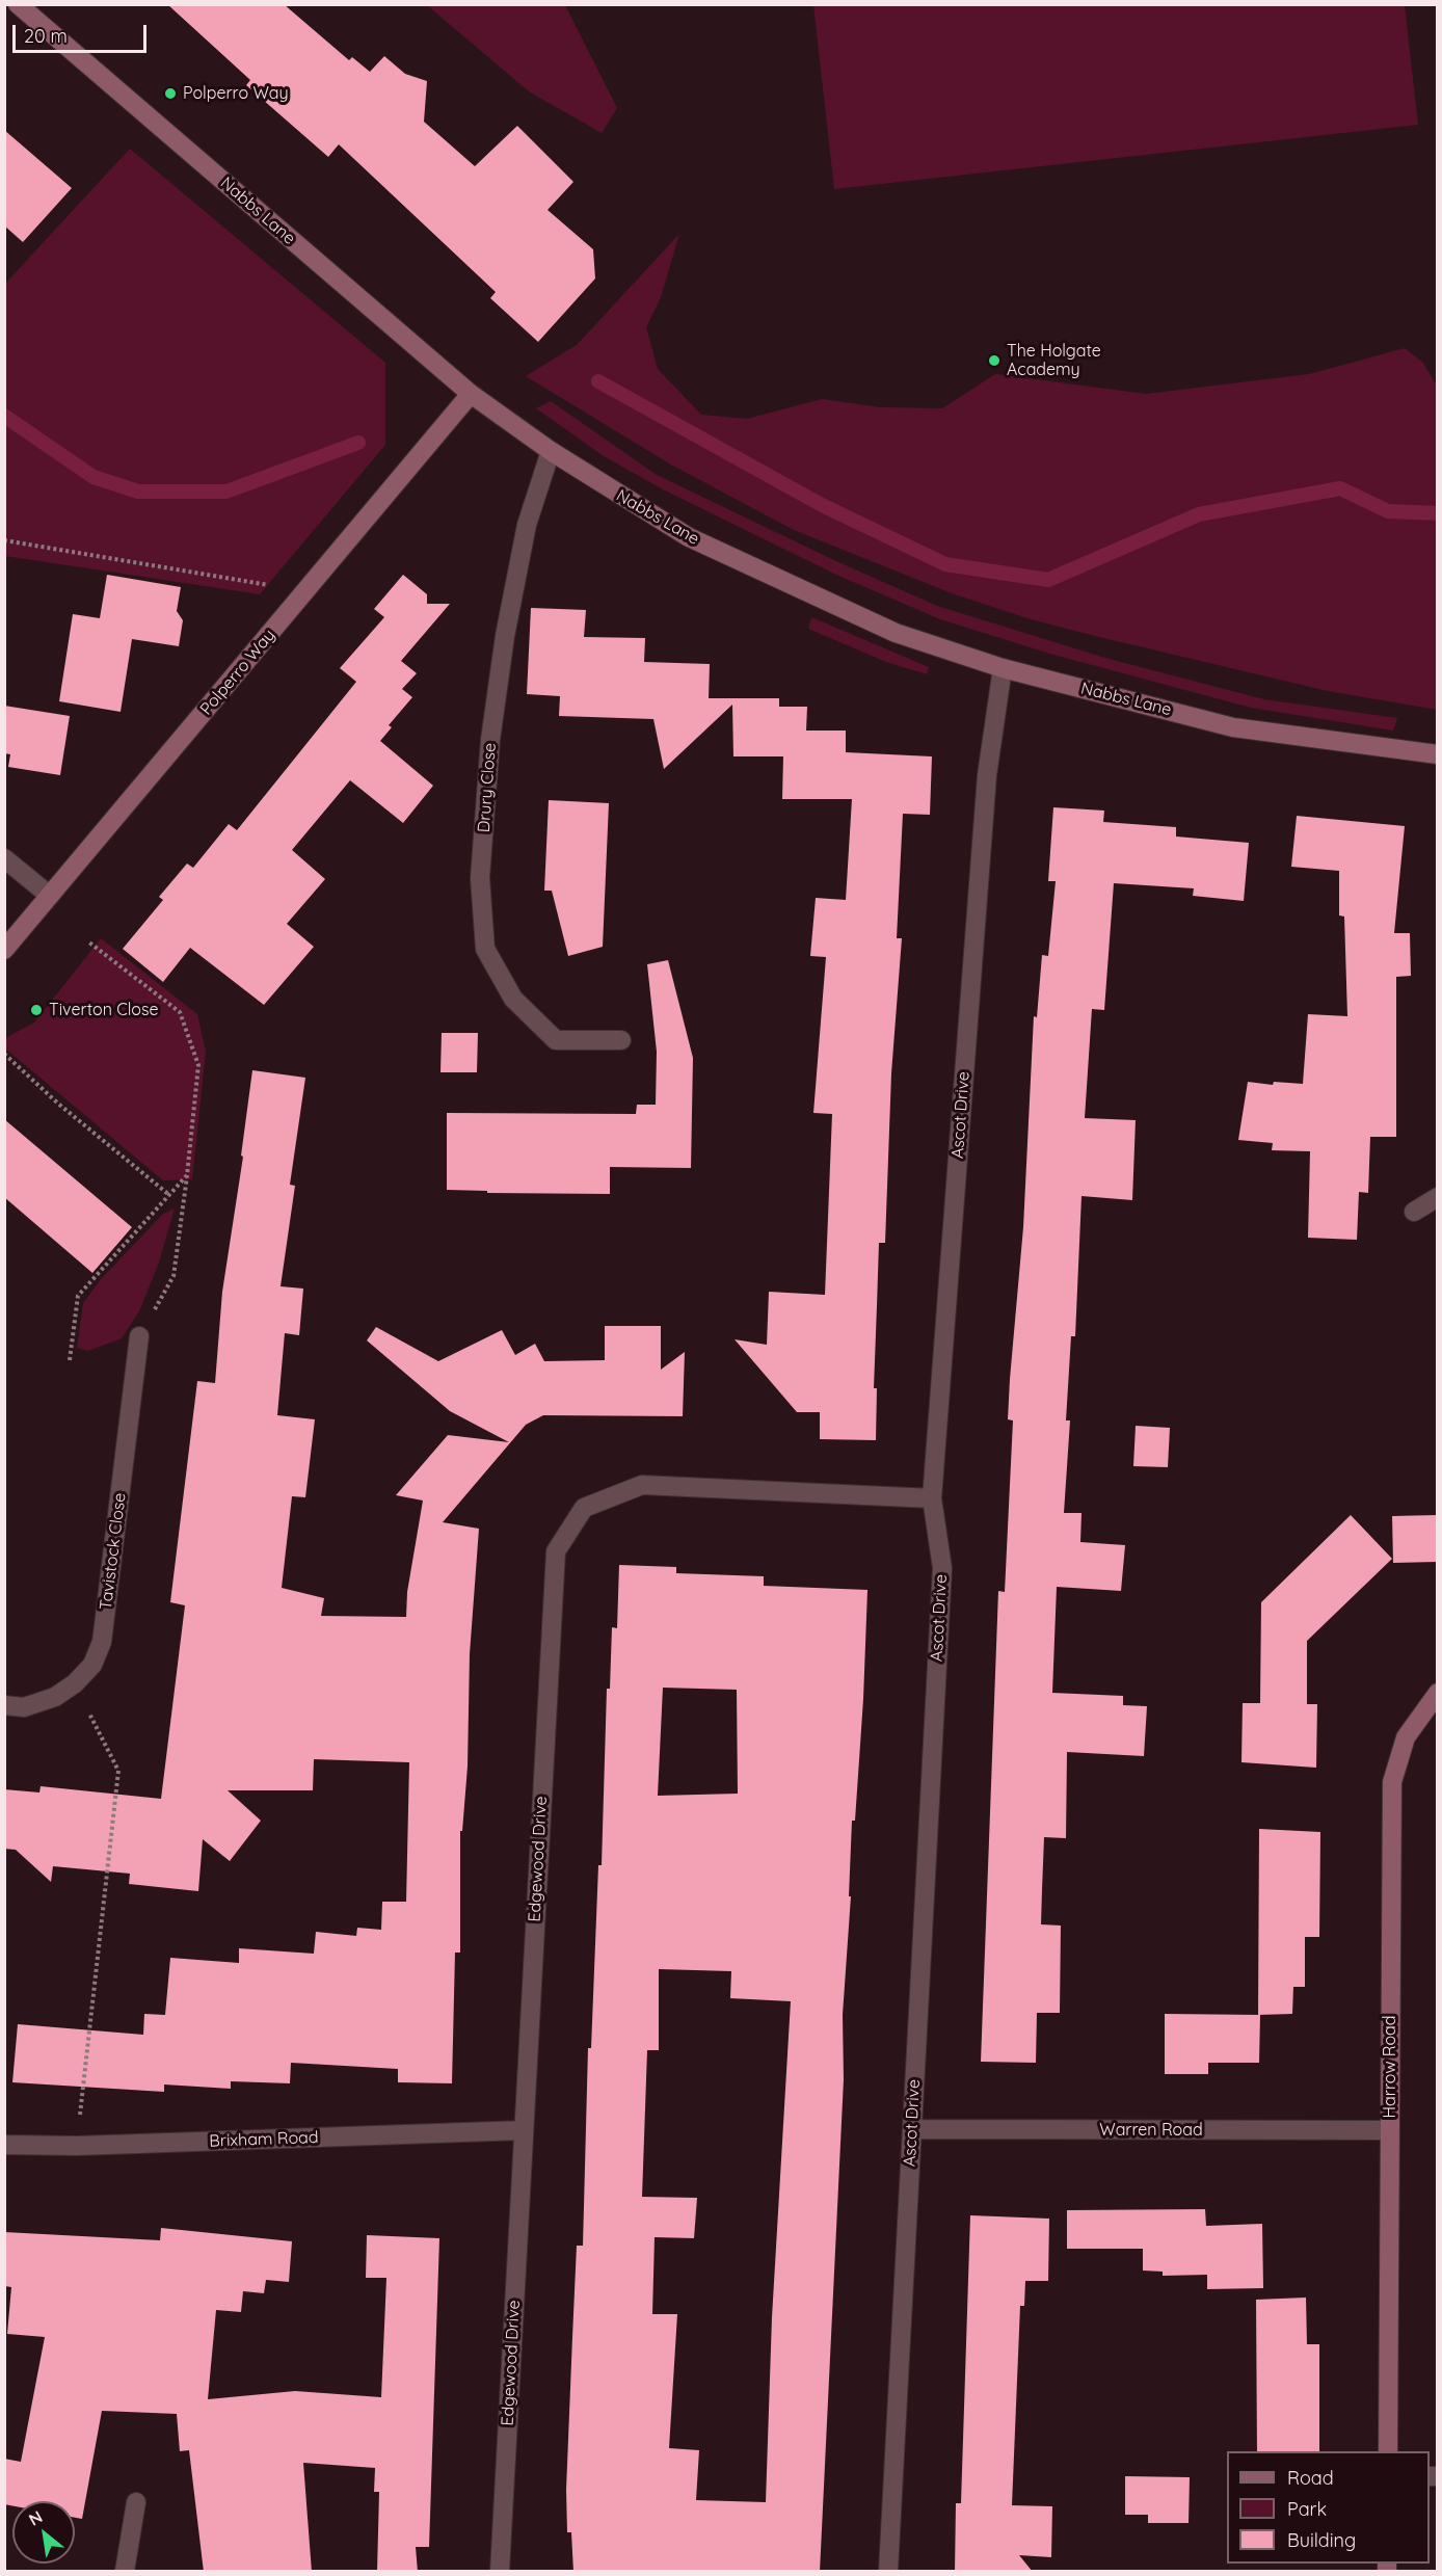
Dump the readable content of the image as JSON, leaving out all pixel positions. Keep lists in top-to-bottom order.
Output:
{
  "streets": {
    "street": [
      "Nabbs Lane",
      "Polperro Way",
      "Drury Close",
      "Ascot Drive",
      "Tavistock Close",
      "Edgewood Drive",
      "Harrow Road",
      "Warren Road",
      "Brixham Road"
    ]
  },
  "crossings": [
    ["Nabbs Lane", "Polperro Way"],
    ["Nabbs Lane", "Drury Close"],
    ["Nabbs Lane", "Ascot Drive"],
    ["Ascot Drive", "Edgewood Drive"],
    ["Ascot Drive", "Warren Road"],
    ["Edgewood Drive", "Brixham Road"],
    ["Harrow Road", "Warren Road"]
  ],
  "places": ["Polperro Way", "The Holgate Academy", "Tiverton Close"],
  "legend": ["Road", "Park", "Building"],
  "scale_bar": "20 m",
  "north": "top left"
}
